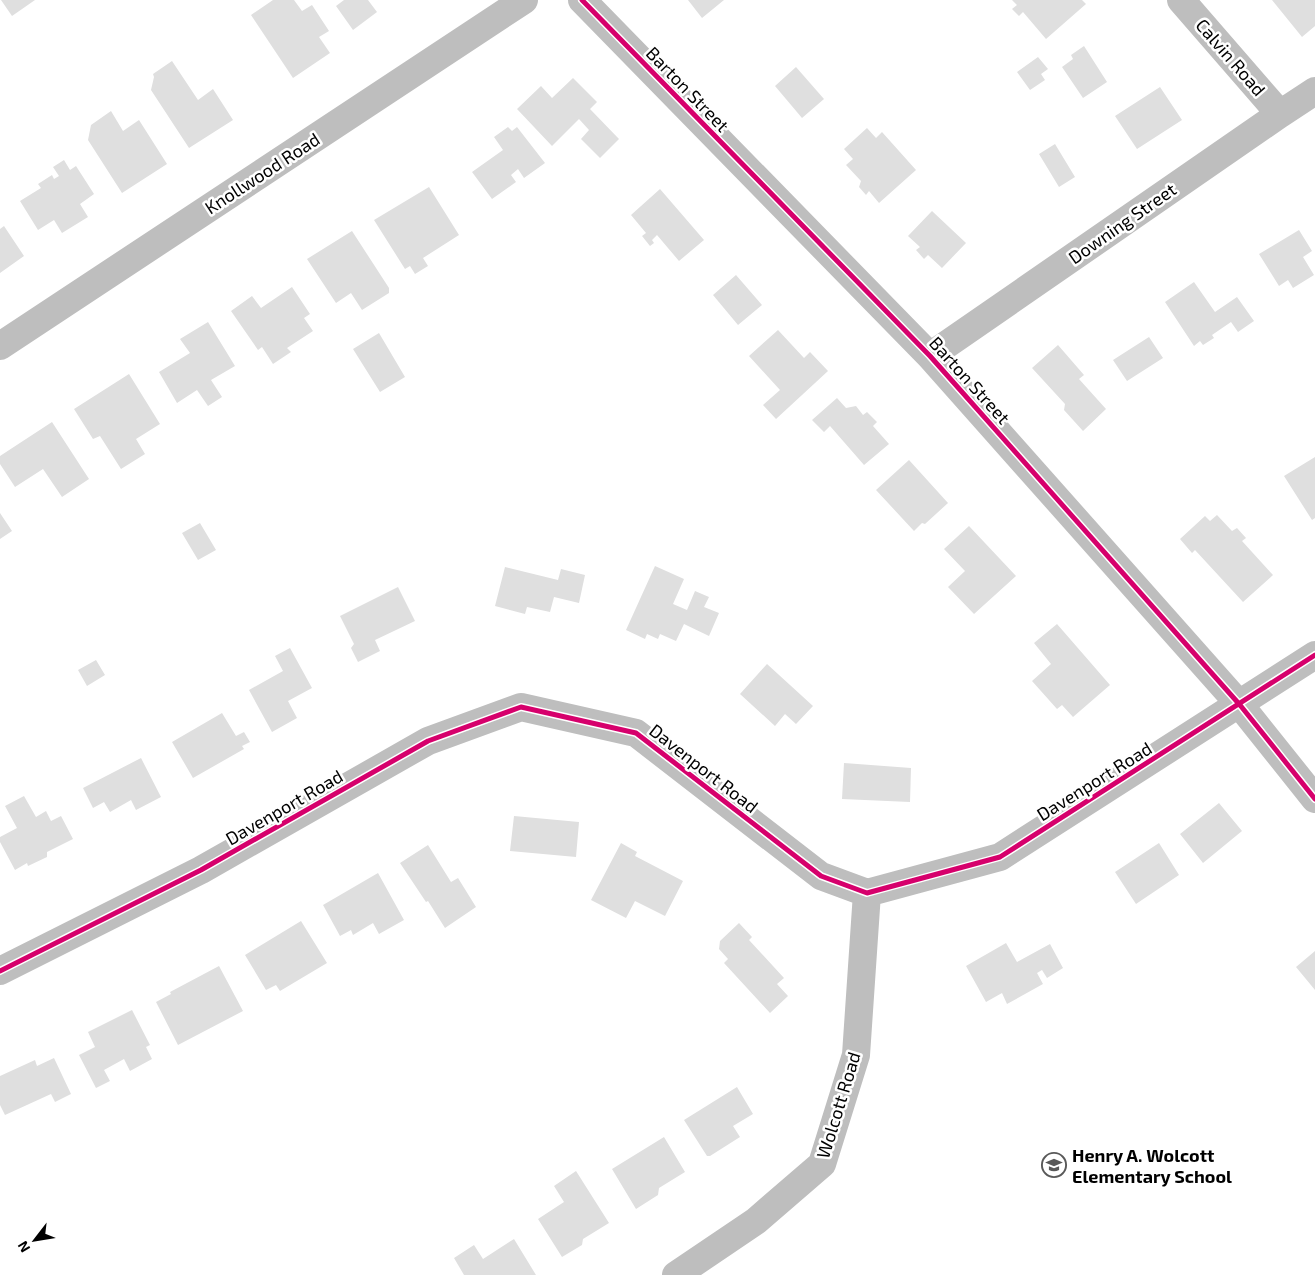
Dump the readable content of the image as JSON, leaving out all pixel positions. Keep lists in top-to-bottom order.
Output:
{
  "streets": {
    "street": [
      "Calvin Road",
      "Barton Street",
      "Knollwood Road",
      "Downing Street",
      "Davenport Road",
      "Wolcott Road"
    ]
  },
  "crossings": [
    ["Calvin Road", "Downing Street"],
    ["Barton Street", "Downing Street"],
    ["Barton Street", "Davenport Road"],
    ["Davenport Road", "Wolcott Road"]
  ],
  "places": {
    "school or university": ["Henry A. Wolcott Elementary School"]
  },
  "north": "bottom left"
}
